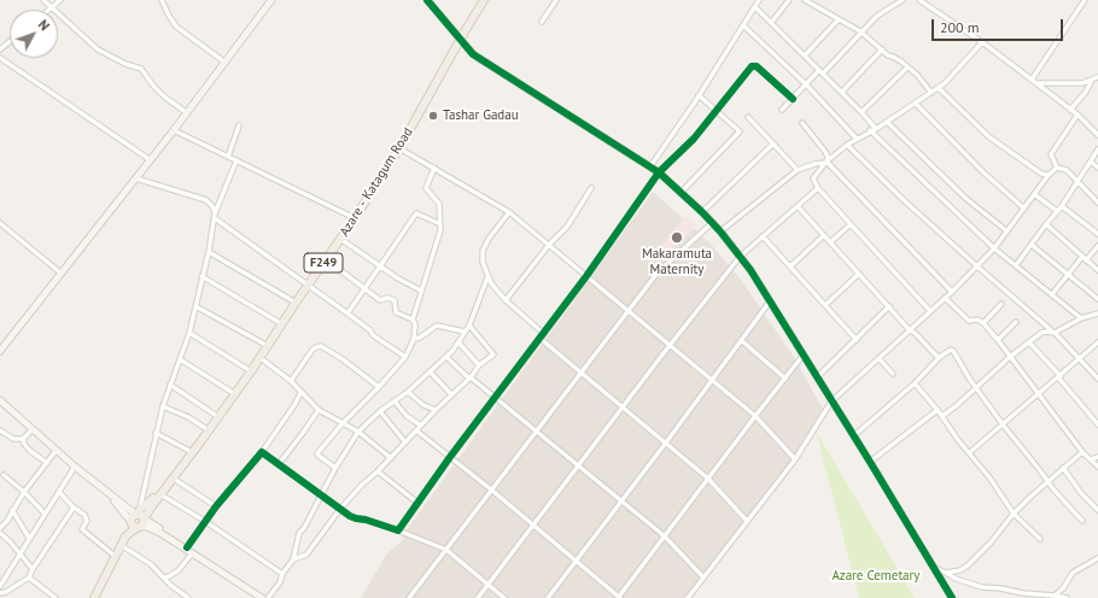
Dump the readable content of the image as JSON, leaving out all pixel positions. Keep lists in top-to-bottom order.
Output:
{
  "streets": {
    "main road": ["Azare - Katagum Road", "F249"]
  },
  "parks": ["Azare Cemetary"],
  "places": ["Tashar Gadau", "Makaramuta Maternity"],
  "scale_bar": "200 m",
  "north": "top right"
}
